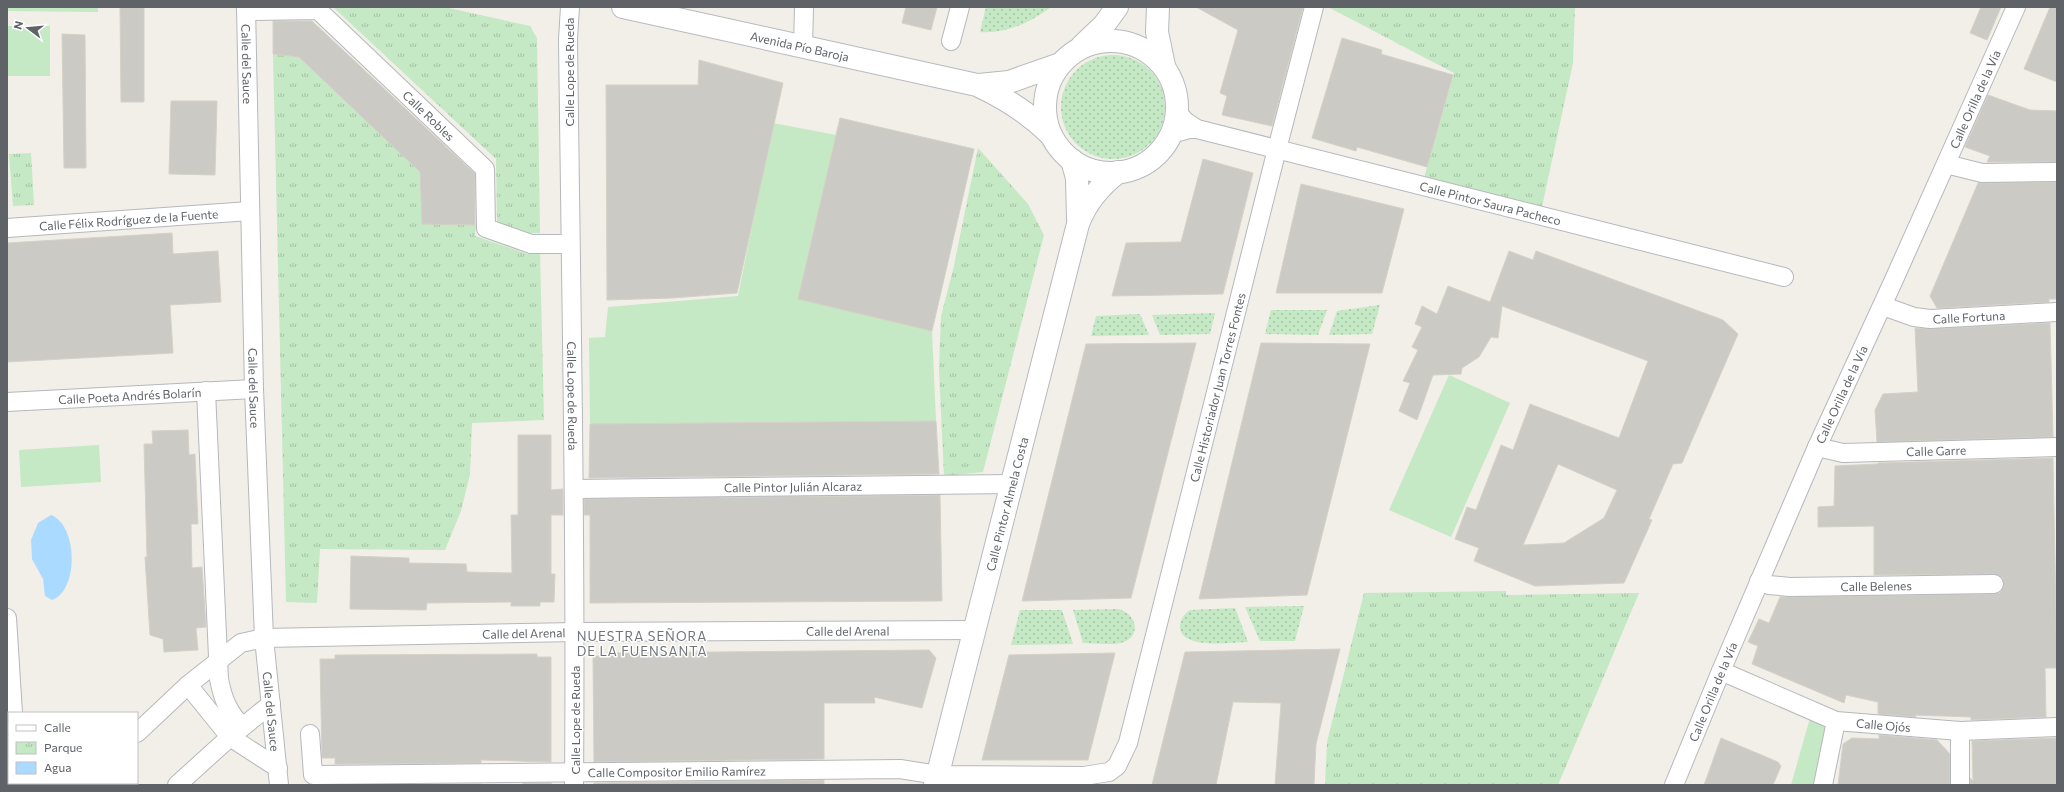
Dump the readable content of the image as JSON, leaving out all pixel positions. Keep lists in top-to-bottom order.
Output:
{
  "streets": {
    "main road": ["Avenida Pío Baroja", "Calle Pintor Almela Costa"],
    "street": [
      "Calle del Sauce",
      "Calle Lope de Rueda",
      "Calle Orilla de la Vía",
      "Calle Robles",
      "Calle Pintor Saura Pacheco",
      "Calle Félix Rodríguez de la Fuente",
      "Calle Fortuna",
      "Calle Historiador Juan Torres Fontes",
      "Calle Poeta Andrés Bolarín",
      "Calle Garre",
      "Calle Pintor Julián Alcaraz",
      "Calle Belenes",
      "Calle del Arenal",
      "Calle Ojós",
      "Calle Compositor Emilio Ramírez"
    ]
  },
  "crossings": [
    ["Avenida Pío Baroja", "Calle Pintor Saura Pacheco"],
    ["Avenida Pío Baroja", "Calle Pintor Almela Costa"],
    ["Calle del Sauce", "Calle Robles"],
    ["Calle del Sauce", "Calle Félix Rodríguez de la Fuente"],
    ["Calle del Sauce", "Calle Poeta Andrés Bolarín"],
    ["Calle del Sauce", "Calle del Arenal"],
    ["Calle Lope de Rueda", "Calle Robles"],
    ["Calle Lope de Rueda", "Calle Pintor Julián Alcaraz"],
    ["Calle Lope de Rueda", "Calle del Arenal"],
    ["Calle Lope de Rueda", "Calle Compositor Emilio Ramírez"],
    ["Calle Orilla de la Vía", "Calle Fortuna"],
    ["Calle Orilla de la Vía", "Calle Garre"],
    ["Calle Orilla de la Vía", "Calle Belenes"],
    ["Calle Orilla de la Vía", "Calle Ojós"],
    ["Calle Pintor Saura Pacheco", "Calle Historiador Juan Torres Fontes"],
    ["Calle Pintor Saura Pacheco", "Calle Pintor Almela Costa"],
    ["Calle Historiador Juan Torres Fontes", "Calle Compositor Emilio Ramírez"],
    ["Calle Pintor Julián Alcaraz", "Calle Pintor Almela Costa"],
    ["Calle Pintor Almela Costa", "Calle del Arenal"],
    ["Calle Pintor Almela Costa", "Calle Compositor Emilio Ramírez"]
  ],
  "districts": ["NUESTRA SEÑORA DE LA FUENSANTA"],
  "legend": ["Calle", "Parque", "Agua"],
  "north": "left"
}
